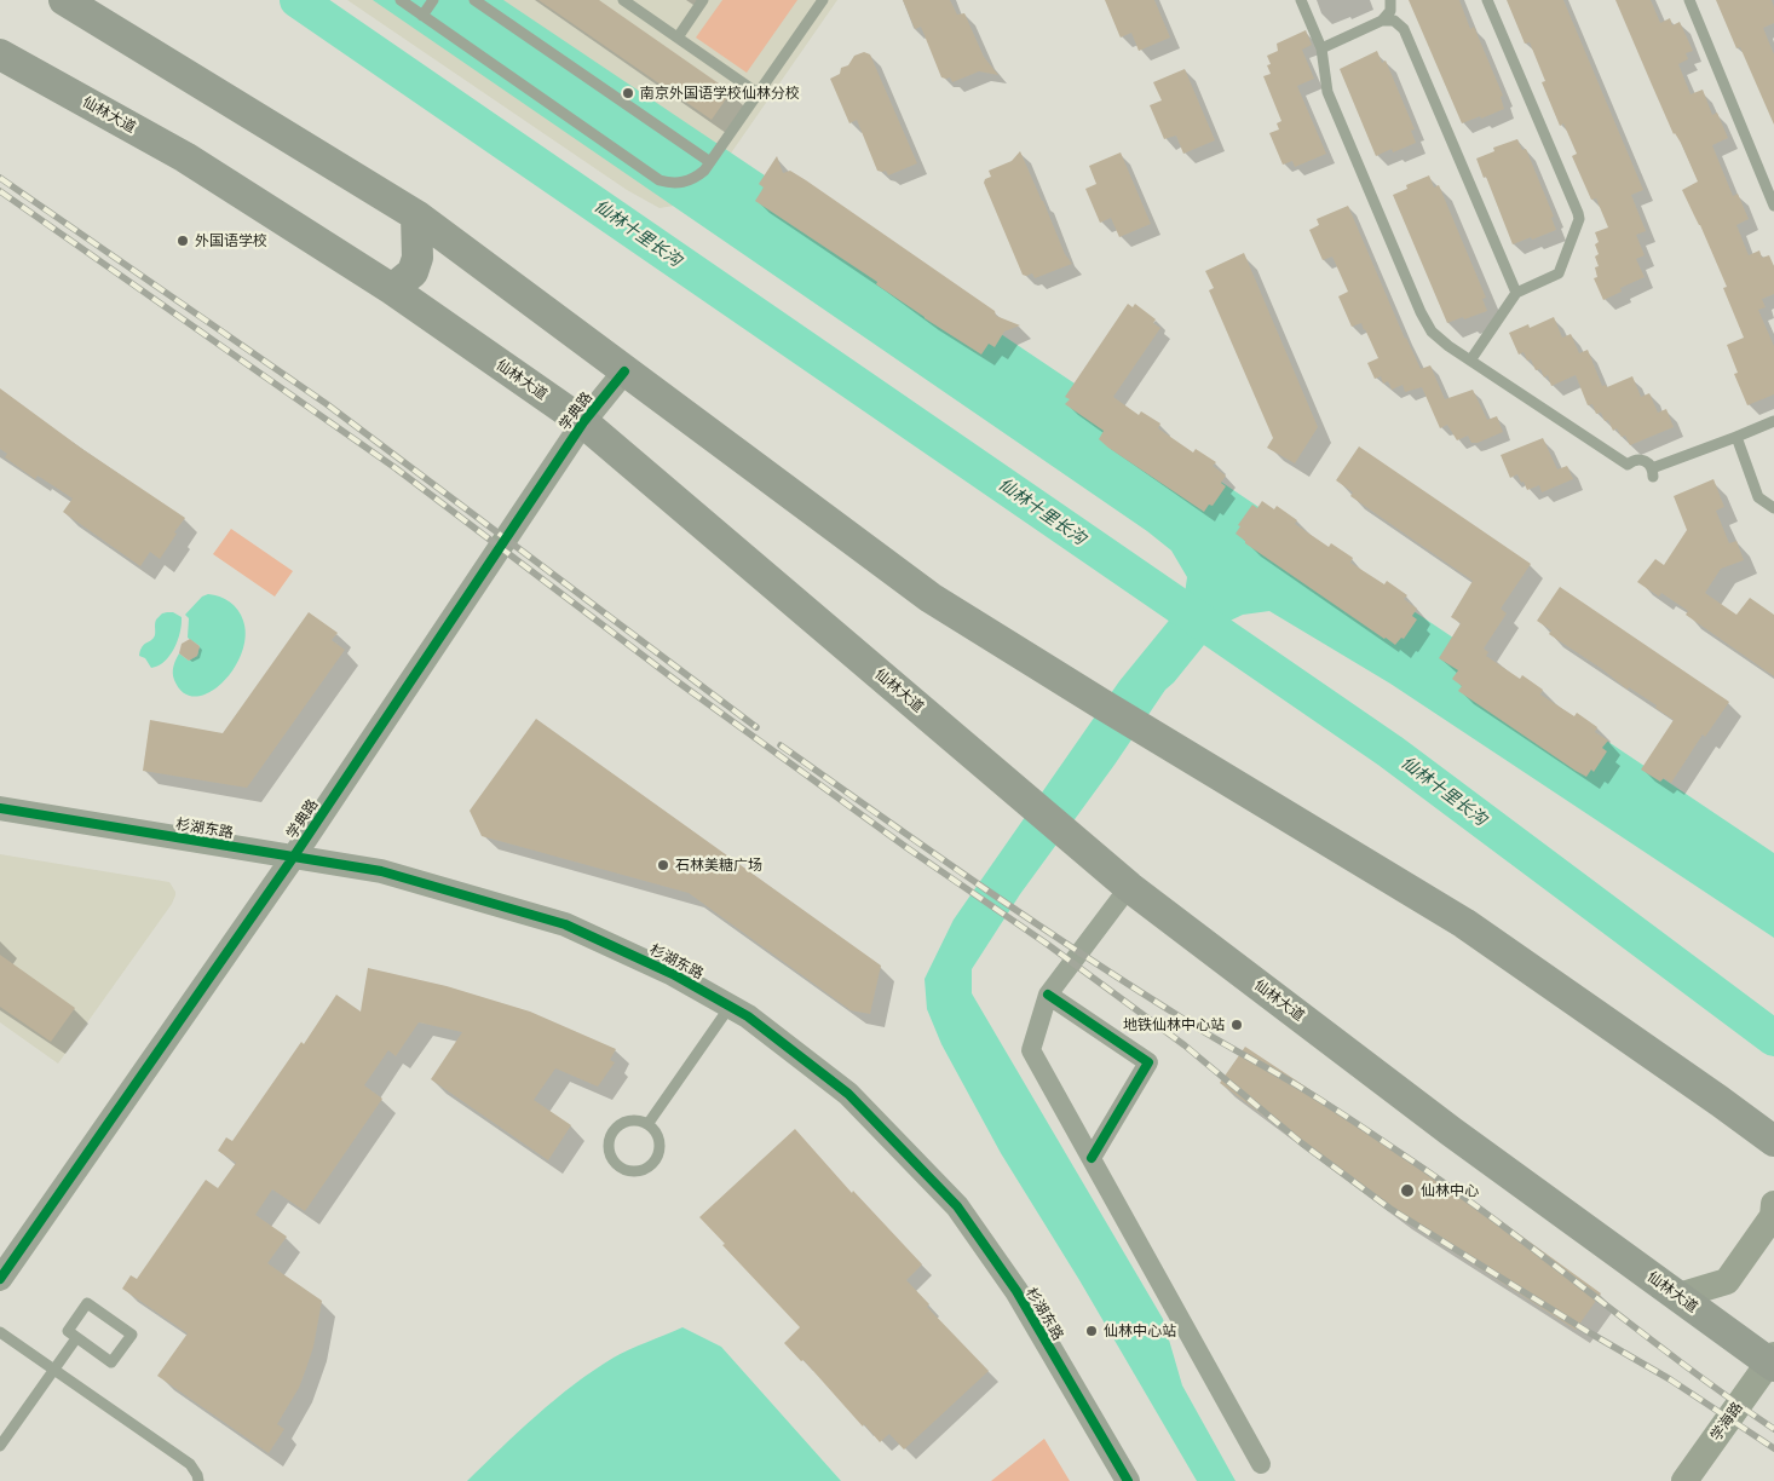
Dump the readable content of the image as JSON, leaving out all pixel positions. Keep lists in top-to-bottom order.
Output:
{
  "streets": {
    "main road": ["仙林大道", "学海路"],
    "street": ["学典路", "杉湖东路"]
  },
  "crossings": [
    ["仙林大道", "学典路"],
    ["仙林大道", "学海路"],
    ["学典路", "杉湖东路"]
  ],
  "water": ["仙林十里长沟"],
  "places": [
    "南京外国语学校仙林分校",
    "外国语学校",
    "石林美糖广场",
    "地铁仙林中心站",
    "仙林中心",
    "仙林中心站"
  ]
}
